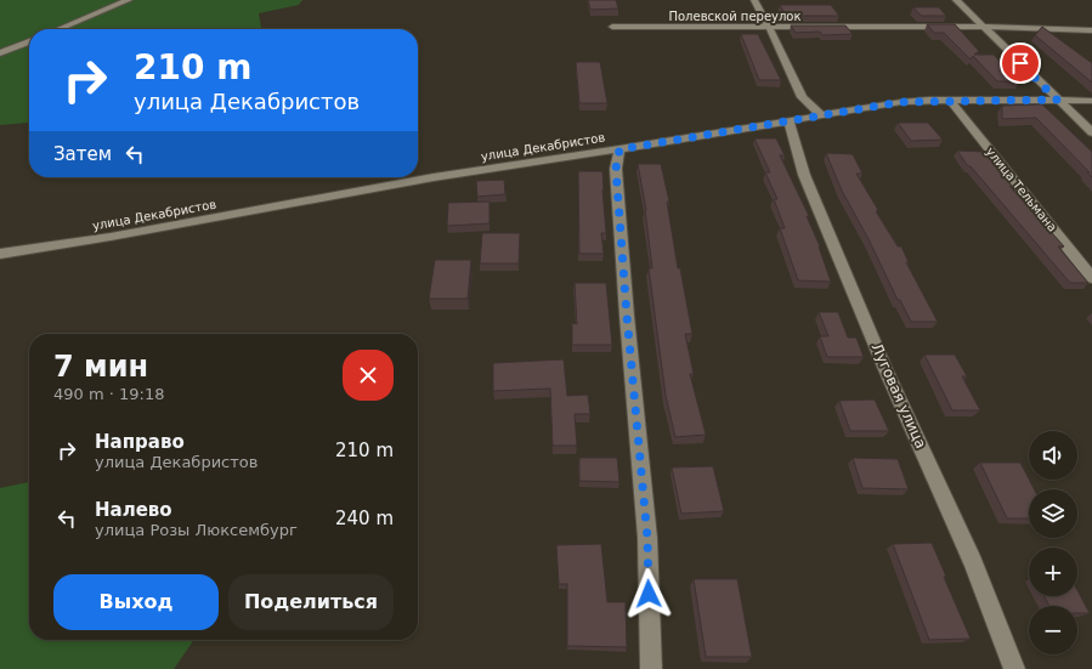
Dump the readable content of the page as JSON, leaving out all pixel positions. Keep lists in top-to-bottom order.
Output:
{
  "streets": {
    "street": [
      "Полевской переулок",
      "улица Декабристов",
      "улица Тельмана",
      "Луговая улица"
    ]
  },
  "crossings": [
    ["улица Декабристов", "улица Тельмана"],
    ["улица Декабристов", "Луговая улица"]
  ],
  "page": {
    "turn": ["210 m", "улица Декабристов"],
    "then": "Затем",
    "heading": ["7 мин", "490 m · 19:18"],
    "list": [
      {
        "name": "Направо",
        "note": "улица Декабристов",
        "value": "210 m"
      },
      {
        "name": "Налево",
        "note": "улица Розы Люксембург",
        "value": "240 m"
      }
    ],
    "map_buttons": ["+", "−"],
    "buttons": ["Выход", "Поделиться"]
  }
}
